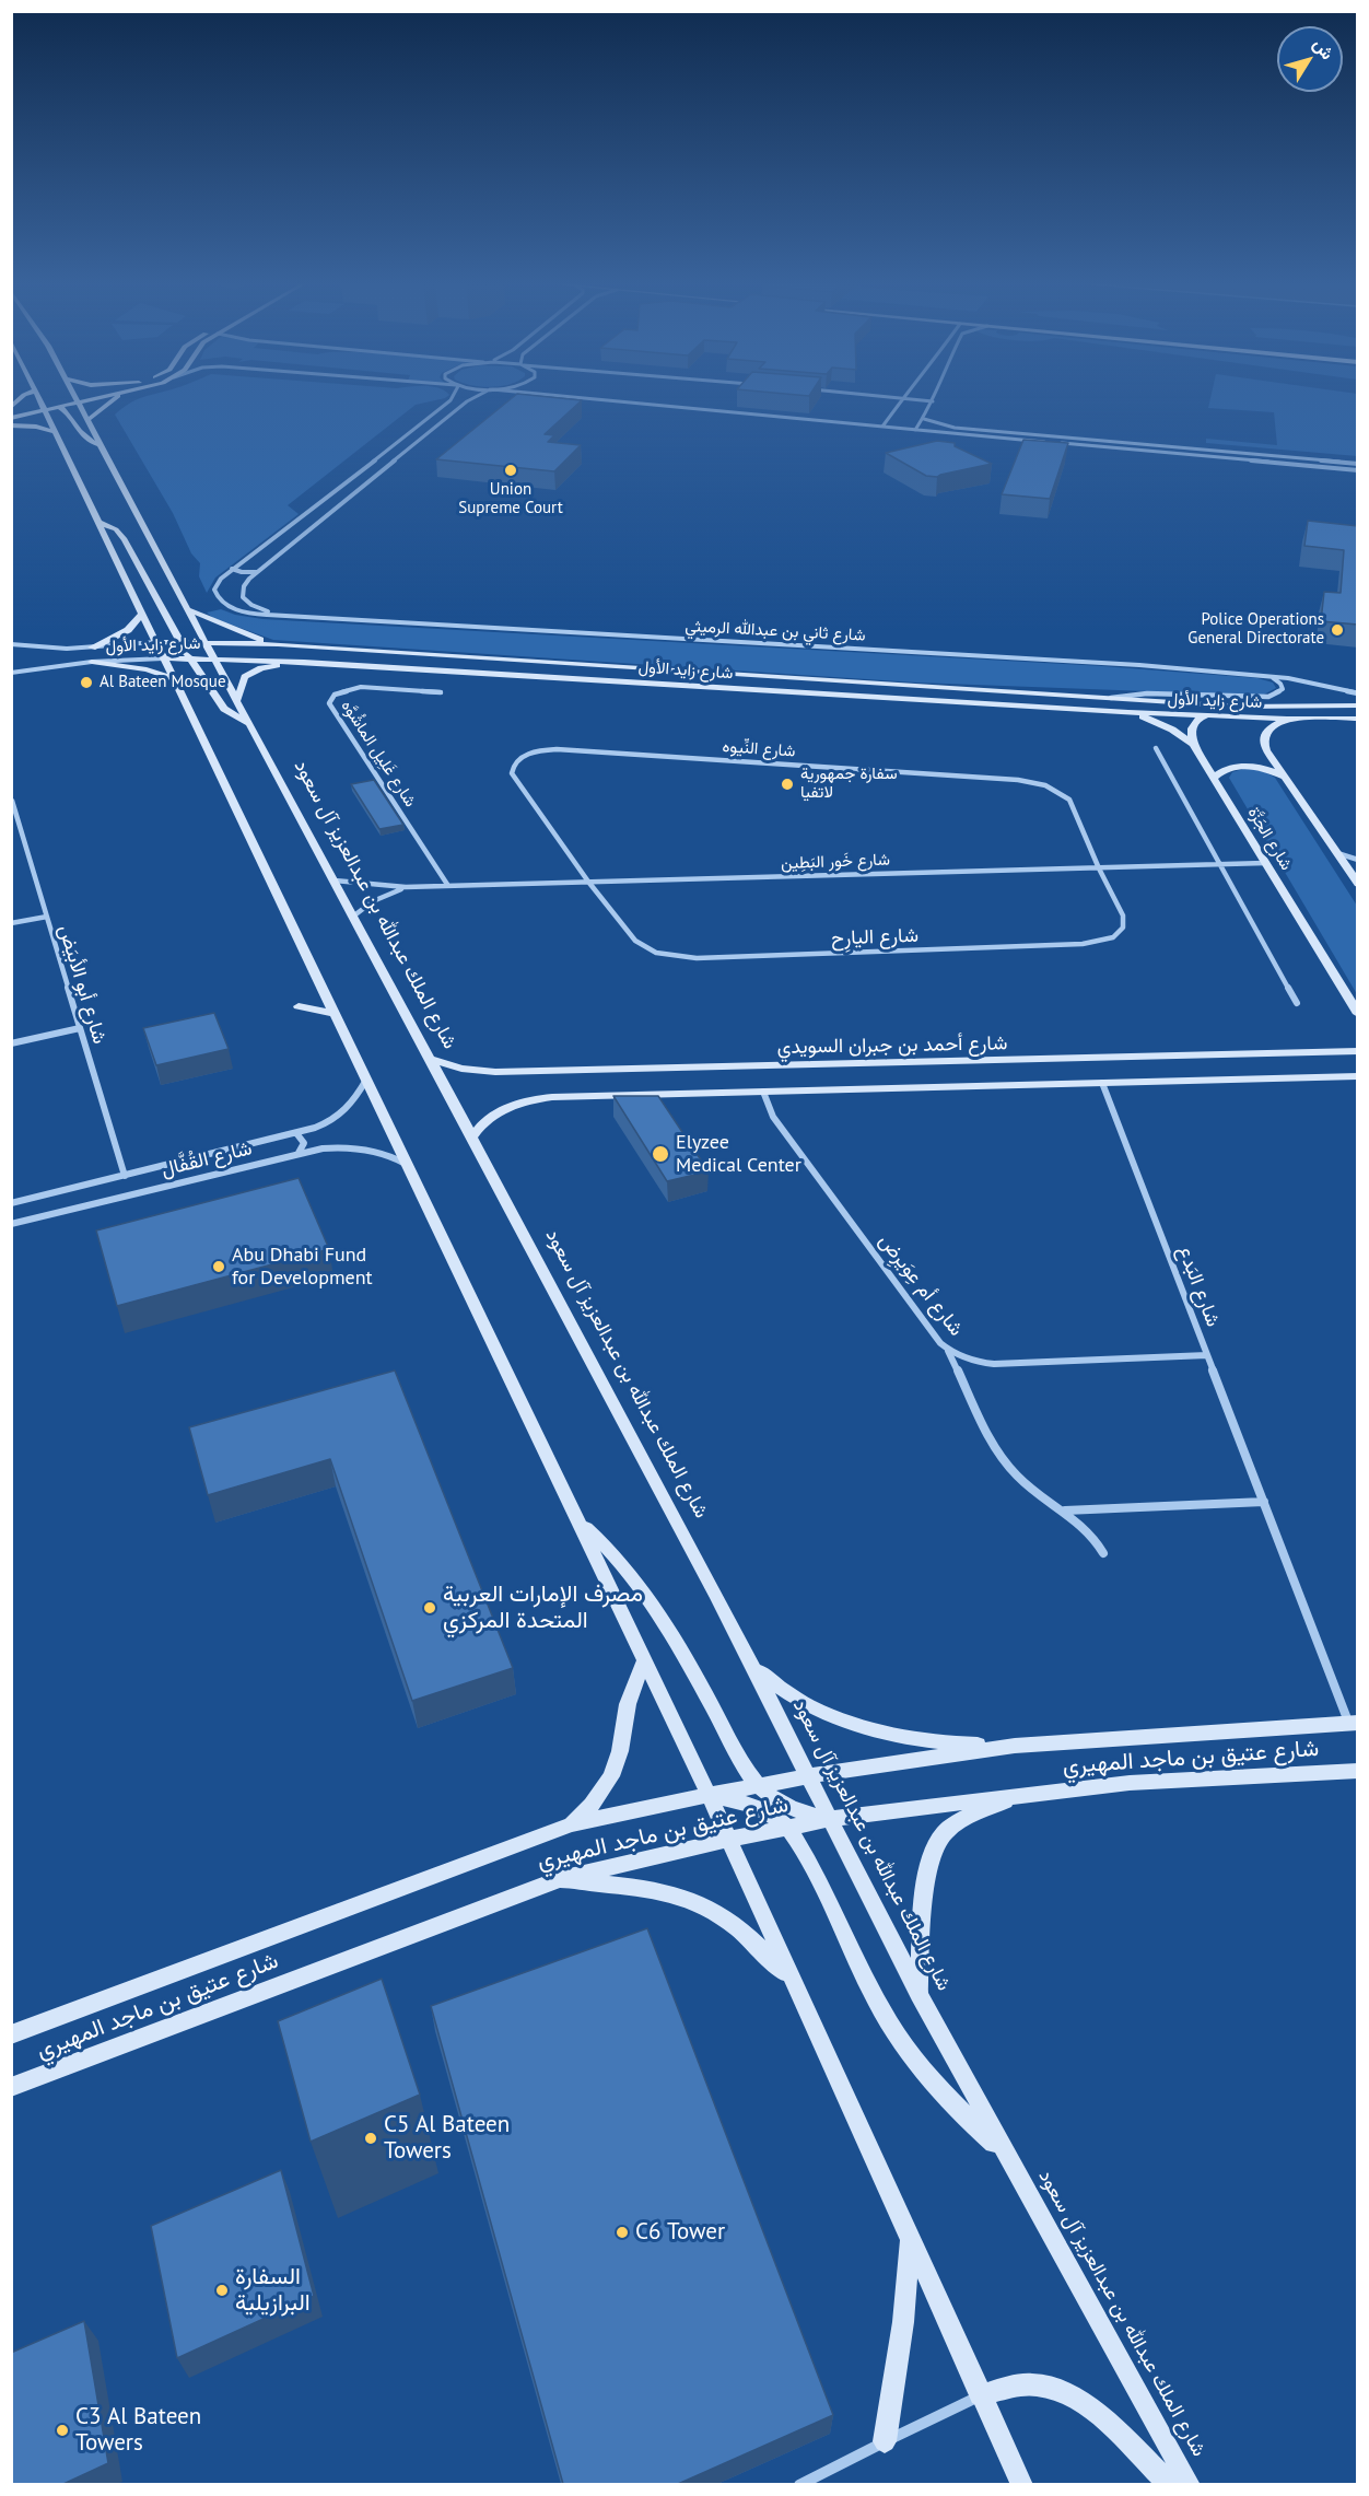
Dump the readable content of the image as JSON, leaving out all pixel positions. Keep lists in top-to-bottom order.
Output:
{
  "streets": {
    "main road": [
      "شارع زايد الأول",
      "شارع الجَزَّة",
      "شارع الملك عبدالله بن عبدالعزيز آل سعود",
      "شارع أحمد بن جبران السويدي",
      "شارع عتيق بن ماجد المهيري"
    ],
    "street": [
      "شارع ثاني بن عبدالله الرميثي",
      "شارع النِّيوه",
      "شارع غَلِيل الماشُوَّه",
      "شارع خَور البَطِين",
      "شارع اليارِح",
      "شارع أبو الأبيَض",
      "شارع القُفَّال",
      "شارع أم عِوَيرِض",
      "شارع البَدع"
    ]
  },
  "crossings": [
    ["شارع زايد الأول", "شارع الملك عبدالله بن عبدالعزيز آل سعود"],
    ["شارع النِّيوه", "شارع خَور البَطِين"],
    ["شارع النِّيوه", "شارع اليارِح"],
    ["شارع غَلِيل الماشُوَّه", "شارع خَور البَطِين"],
    ["شارع الجَزَّة", "شارع خَور البَطِين"],
    ["شارع خَور البَطِين", "شارع الملك عبدالله بن عبدالعزيز آل سعود"],
    ["شارع خَور البَطِين", "شارع اليارِح"],
    ["شارع الملك عبدالله بن عبدالعزيز آل سعود", "شارع أحمد بن جبران السويدي"],
    ["شارع الملك عبدالله بن عبدالعزيز آل سعود", "شارع عتيق بن ماجد المهيري"],
    ["شارع أبو الأبيَض", "شارع القُفَّال"],
    ["شارع أحمد بن جبران السويدي", "شارع أم عِوَيرِض"],
    ["شارع أحمد بن جبران السويدي", "شارع البَدع"],
    ["شارع أم عِوَيرِض", "شارع البَدع"],
    ["شارع البَدع", "شارع عتيق بن ماجد المهيري"]
  ],
  "places": [
    "Union Supreme Court",
    "Police Operations General Directorate",
    "Al Bateen Mosque",
    "سفارة جمهورية لاتفيا",
    "Elyzee Medical Center",
    "Abu Dhabi Fund for Development",
    "مصرف الإمارات العربية المتحدة المركزي",
    "C5 Al Bateen Towers",
    "C6 Tower",
    "السفارة البرازيلية",
    "C3 Al Bateen Towers"
  ],
  "north": "top right"
}
